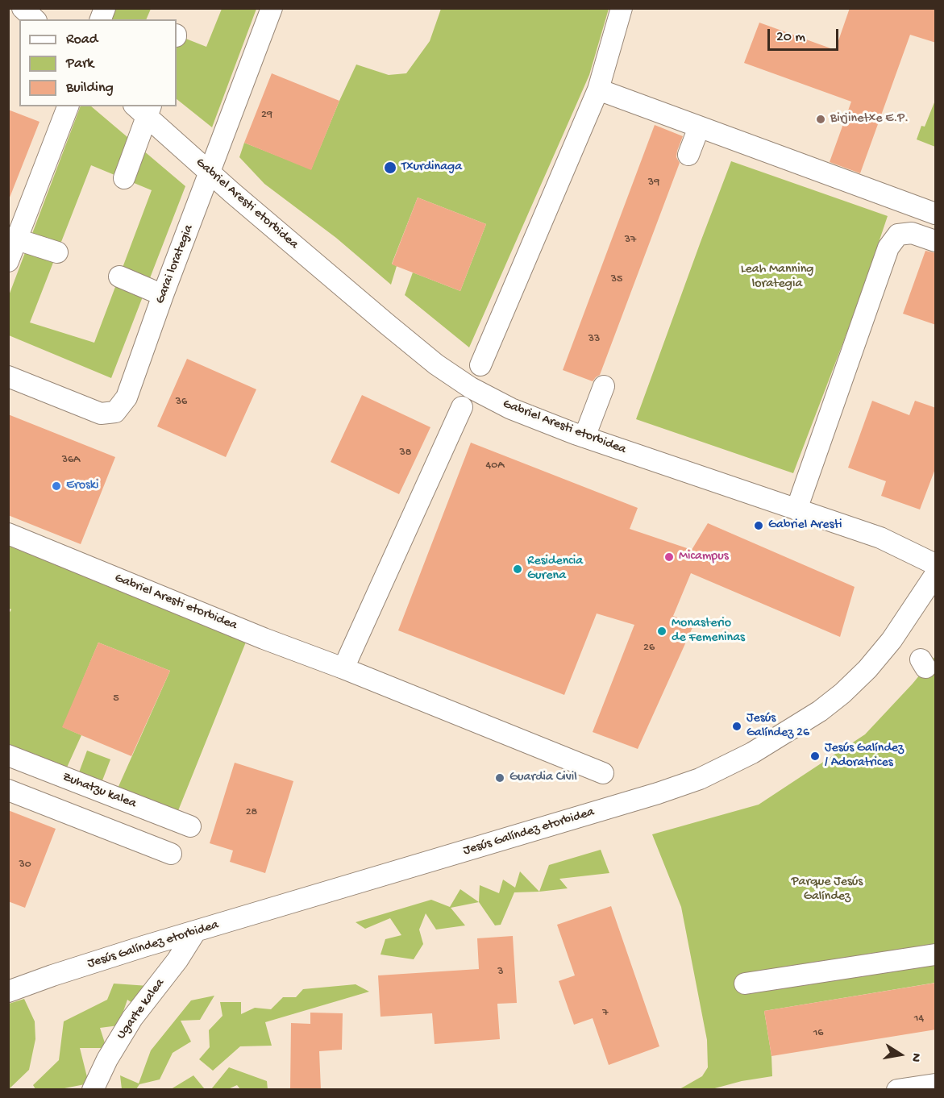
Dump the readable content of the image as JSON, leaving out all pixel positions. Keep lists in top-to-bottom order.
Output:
{
  "streets": {
    "street": [
      "Gabriel Aresti etorbidea",
      "Garai lorategia",
      "Zuhatzu kalea",
      "Jesús Galíndez etorbidea",
      "Ugarte kalea"
    ]
  },
  "crossings": [
    ["Gabriel Aresti etorbidea", "Garai lorategia"],
    ["Jesús Galíndez etorbidea", "Ugarte kalea"]
  ],
  "parks": ["Leah Manning lorategia", "Parque Jesús Galíndez"],
  "places": [
    "Birjinetxe E.P.",
    "Txurdinaga",
    "Eroski",
    "Gabriel Aresti",
    "Micampus",
    "Residencia Gurena",
    "Monasterio de Femeninas",
    "Jesús Galíndez 26",
    "Jesús Galíndez / Adoratrices",
    "Guardia Civil"
  ],
  "house_numbers": [
    "29",
    "39",
    "37",
    "35",
    "33",
    "36",
    "38",
    "36A",
    "40A",
    "26",
    "5",
    "28",
    "30",
    "3",
    "7",
    "14",
    "16"
  ],
  "legend": ["Road", "Park", "Building"],
  "scale_bar": "20 m",
  "north": "right"
}
